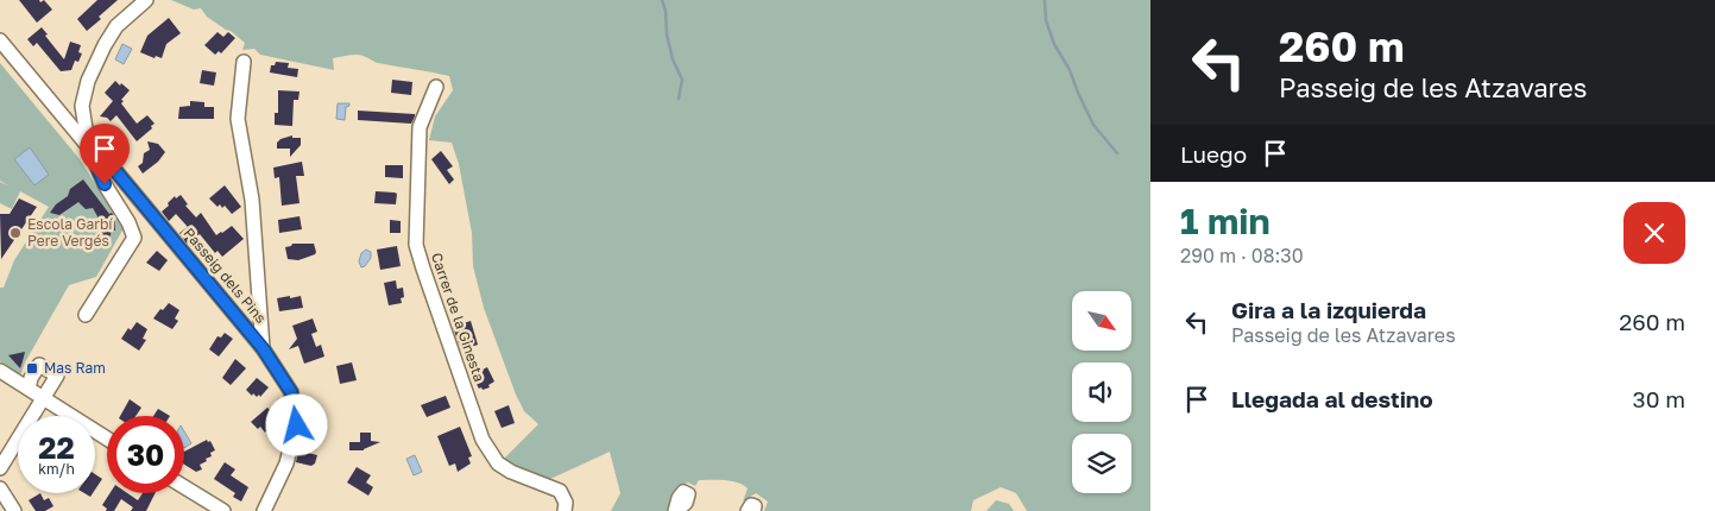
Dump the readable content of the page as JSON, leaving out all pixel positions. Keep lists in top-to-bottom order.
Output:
{
  "streets": {
    "street": ["Passeig dels Pins", "Carrer de la Ginesta"]
  },
  "places": {
    "other": ["Escola Garbí Pere Vergés"],
    "transit": ["Mas Ram"]
  },
  "north": "bottom right",
  "page": {
    "turn": ["260 m", "Passeig de les Atzavares"],
    "then": "Luego",
    "heading": ["1 min", "290 m · 08:30"],
    "list": [
      {
        "name": "Gira a la izquierda",
        "note": "Passeig de les Atzavares",
        "value": "260 m"
      },
      {
        "name": "Llegada al destino",
        "value": "30 m"
      }
    ],
    "speed": "22 km/h",
    "limit": "30"
  }
}
